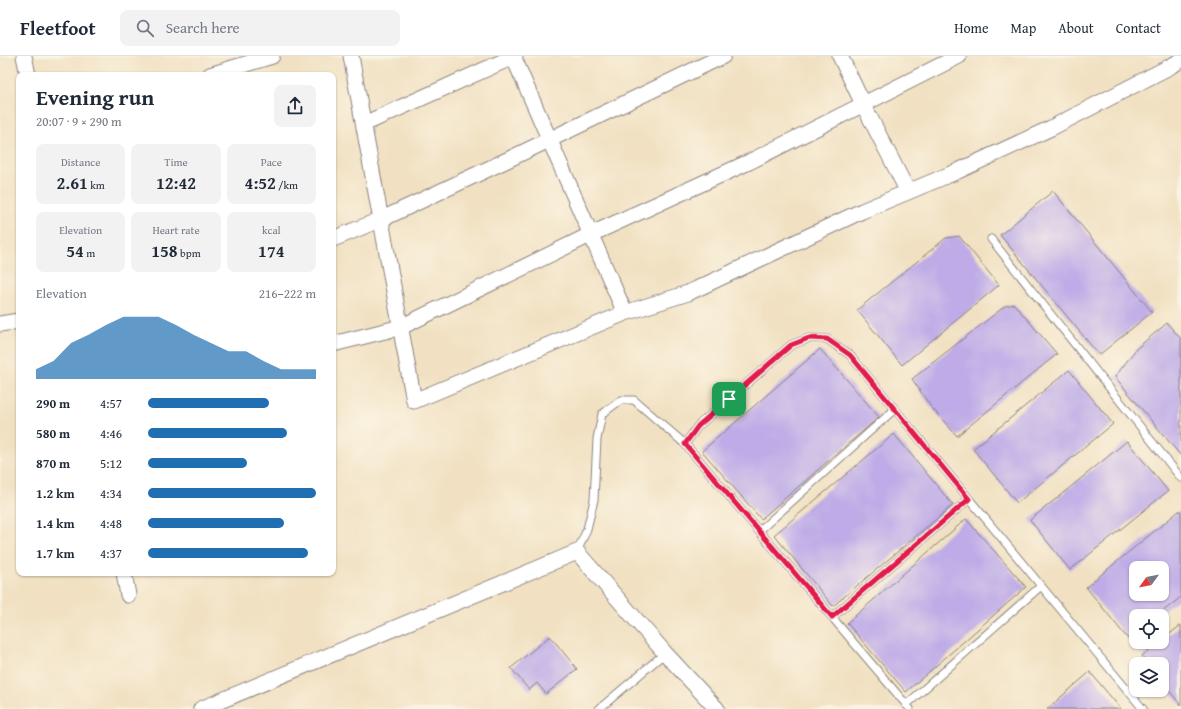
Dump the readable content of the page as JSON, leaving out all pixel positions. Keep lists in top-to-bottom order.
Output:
{
  "north": "bottom left",
  "page": {
    "header": "Fleetfoot",
    "search": "Search here",
    "nav": [
      "Home",
      "Map",
      "About",
      "Contact"
    ],
    "heading": ["Evening run", "20:07 · 9 × 290 m"],
    "stats": [
      ["Distance", "2.61 km"],
      ["Time", "12:42"],
      ["Pace", "4:52 /km"],
      ["Elevation", "54 m"],
      ["Heart rate", "158 bpm"],
      ["kcal", "174"]
    ],
    "chart": ["Elevation", "216–222 m"],
    "list": [
      {
        "name": "290 m",
        "note": "4:57"
      },
      {
        "name": "580 m",
        "note": "4:46"
      },
      {
        "name": "870 m",
        "note": "5:12"
      },
      {
        "name": "1.2 km",
        "note": "4:34"
      },
      {
        "name": "1.4 km",
        "note": "4:48"
      },
      {
        "name": "1.7 km",
        "note": "4:37"
      }
    ]
  }
}
